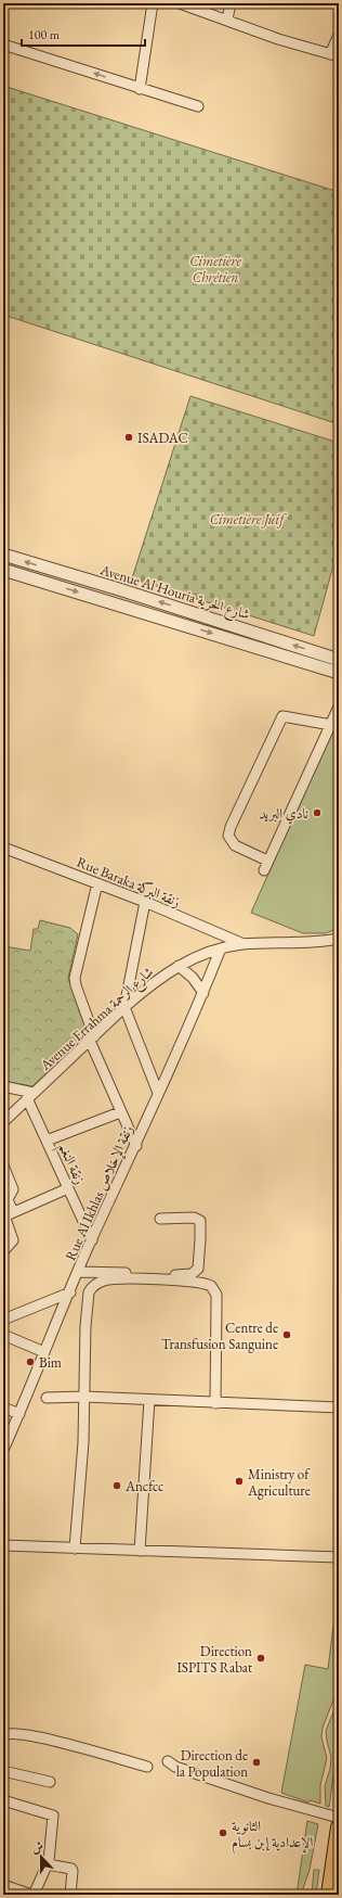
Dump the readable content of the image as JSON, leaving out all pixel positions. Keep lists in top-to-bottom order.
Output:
{
  "streets": {
    "street": [
      "Avenue Al Houria شارع الحرية",
      "Rue Baraka زنقة البركة",
      "Avenue Errahma شارع الرحمة",
      "زنقة النغم",
      "Rue Al Ikhlas زنقة الإخلاص"
    ]
  },
  "crossings": [
    ["Rue Baraka زنقة البركة", "Avenue Errahma شارع الرحمة"],
    ["Avenue Errahma شارع الرحمة", "زنقة النغم"],
    ["Avenue Errahma شارع الرحمة", "Rue Al Ikhlas زنقة الإخلاص"],
    ["زنقة النغم", "Rue Al Ikhlas زنقة الإخلاص"]
  ],
  "parks": ["Cimetière Chrétien", "Cimetière Juif"],
  "places": [
    "ISADAC",
    "نادي البريد",
    "Centre de Transfusion Sanguine",
    "Bim",
    "Ministry of Agriculture",
    "Ancfcc",
    "Direction ISPITS Rabat",
    "Direction de la Population",
    "الثانوية الإعدادية إبن بسام"
  ],
  "scale_bar": "100 m",
  "north": "top"
}
